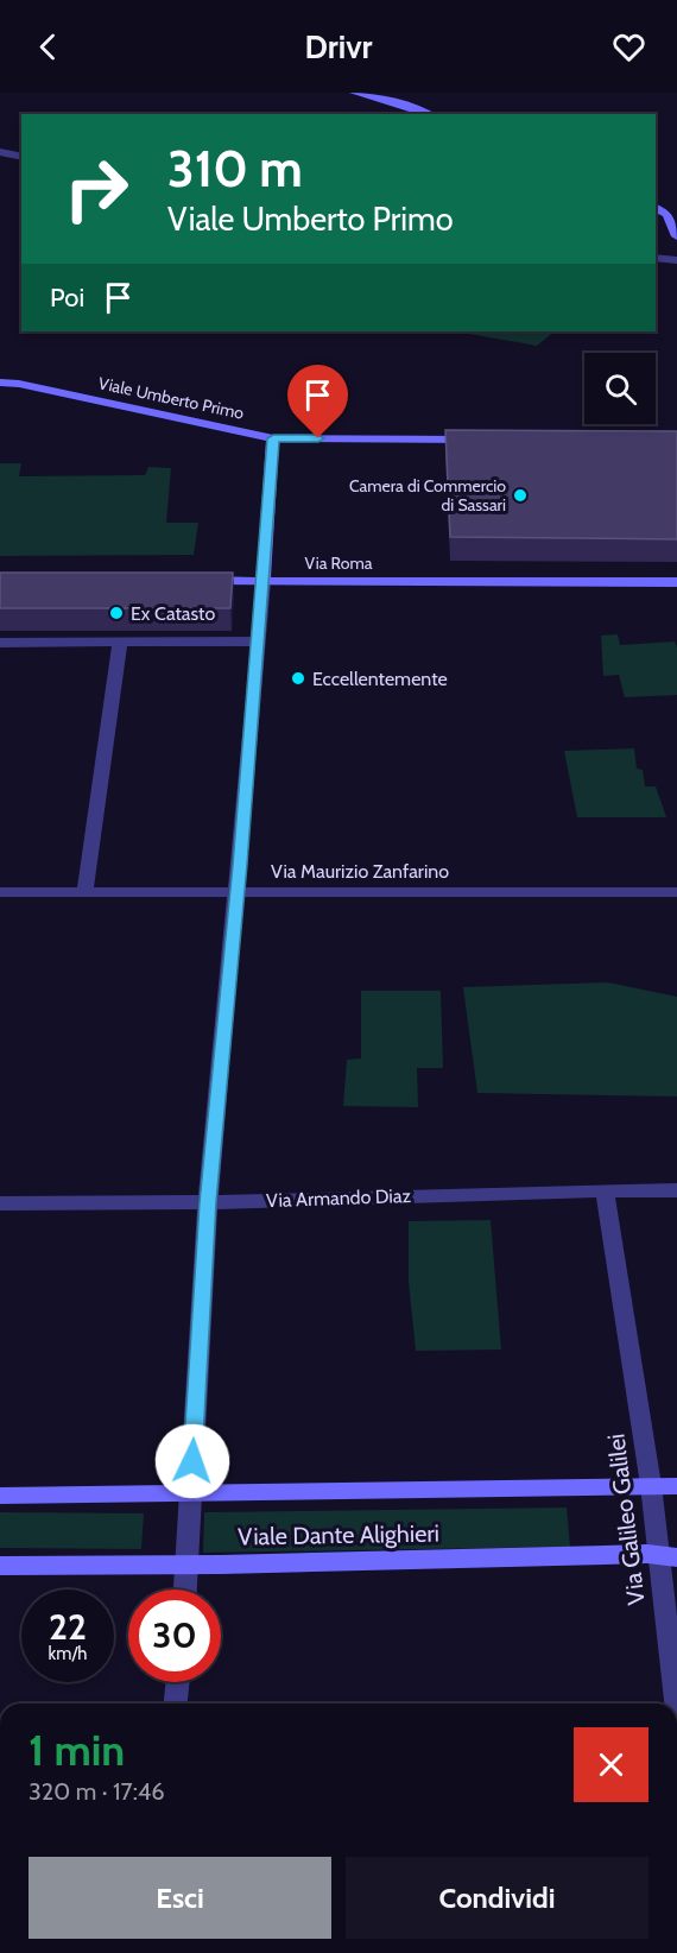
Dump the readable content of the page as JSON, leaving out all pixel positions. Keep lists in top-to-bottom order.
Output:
{
  "streets": {
    "main road": ["Viale Umberto Primo", "Via Roma", "Viale Dante Alighieri"],
    "street": ["Via Maurizio Zanfarino", "Via Armando Diaz", "Via Galileo Galilei"]
  },
  "crossings": [
    ["Via Armando Diaz", "Via Galileo Galilei"],
    ["Via Galileo Galilei", "Viale Dante Alighieri"]
  ],
  "places": ["Camera di Commercio di Sassari", "Ex Catasto", "Eccellentemente"],
  "page": {
    "header": "Drivr",
    "turn": ["310 m", "Viale Umberto Primo"],
    "then": "Poi",
    "speed": "22 km/h",
    "limit": "30",
    "heading": ["1 min", "320 m · 17:46"],
    "buttons": ["Esci", "Condividi"]
  }
}
